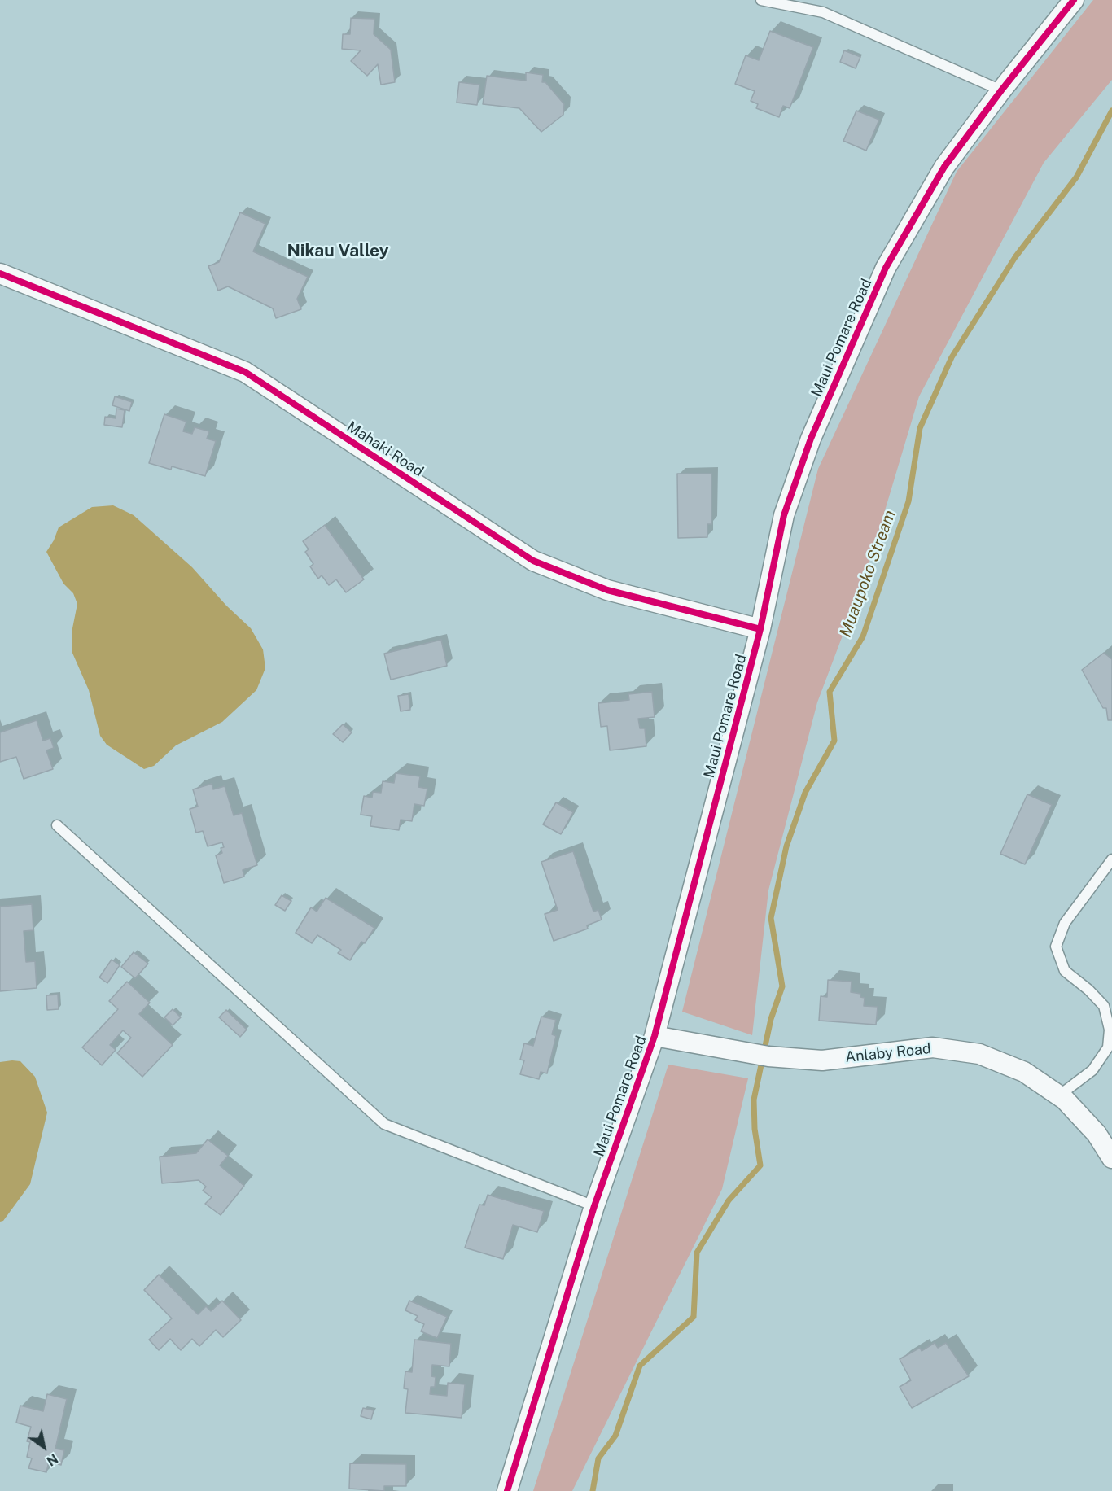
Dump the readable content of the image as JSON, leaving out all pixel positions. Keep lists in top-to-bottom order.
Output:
{
  "streets": {
    "street": ["Maui Pomare Road", "Mahaki Road", "Anlaby Road"]
  },
  "crossings": [
    ["Maui Pomare Road", "Mahaki Road"],
    ["Maui Pomare Road", "Anlaby Road"]
  ],
  "districts": ["Nikau Valley"],
  "water": ["Muaupoko Stream"],
  "north": "bottom right"
}
